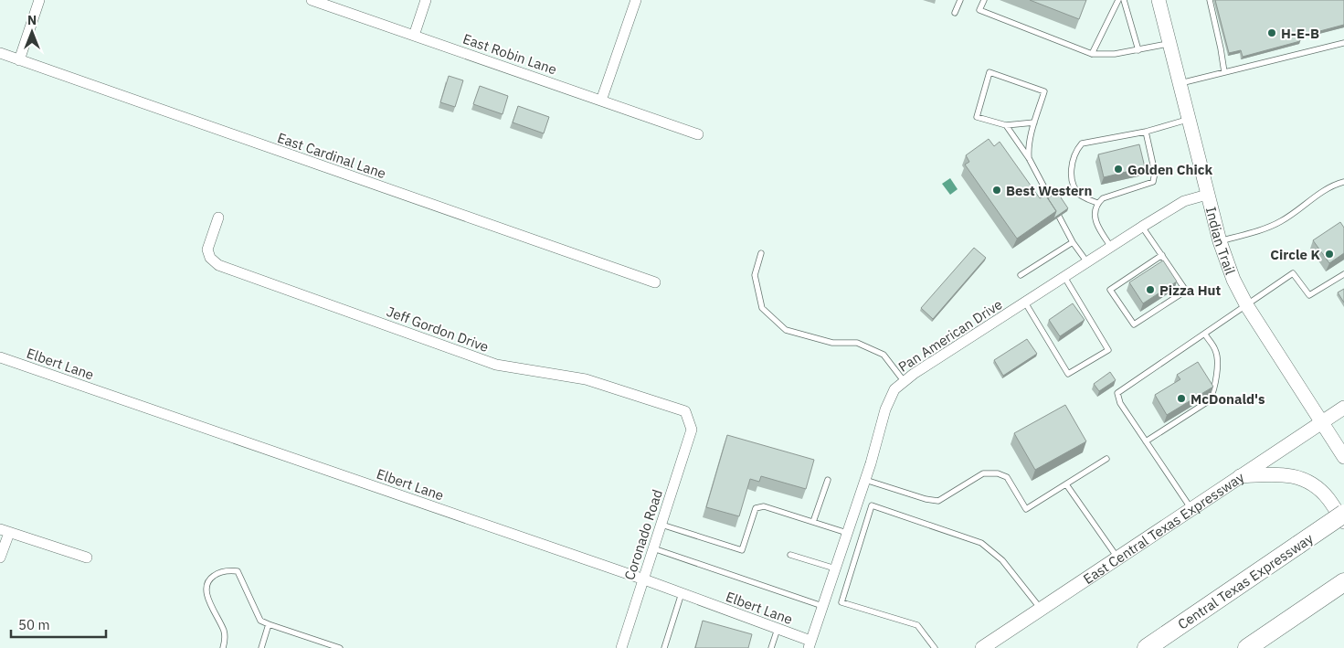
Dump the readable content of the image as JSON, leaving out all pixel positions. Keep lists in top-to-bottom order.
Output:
{
  "streets": {
    "highway": ["Central Texas Expressway"],
    "main road": ["Indian Trail", "East Central Texas Expressway"],
    "street": [
      "East Robin Lane",
      "East Cardinal Lane",
      "Jeff Gordon Drive",
      "Pan American Drive",
      "Elbert Lane",
      "Coronado Road"
    ]
  },
  "crossings": [
    ["Indian Trail", "Pan American Drive"],
    ["Indian Trail", "East Central Texas Expressway"],
    ["Jeff Gordon Drive", "Coronado Road"],
    ["Pan American Drive", "Elbert Lane"],
    ["Elbert Lane", "Coronado Road"]
  ],
  "places": [
    "H-E-B",
    "Golden Chick",
    "Best Western",
    "Circle K",
    "Pizza Hut",
    "McDonald's"
  ],
  "scale_bar": "50 m",
  "north": "top"
}
